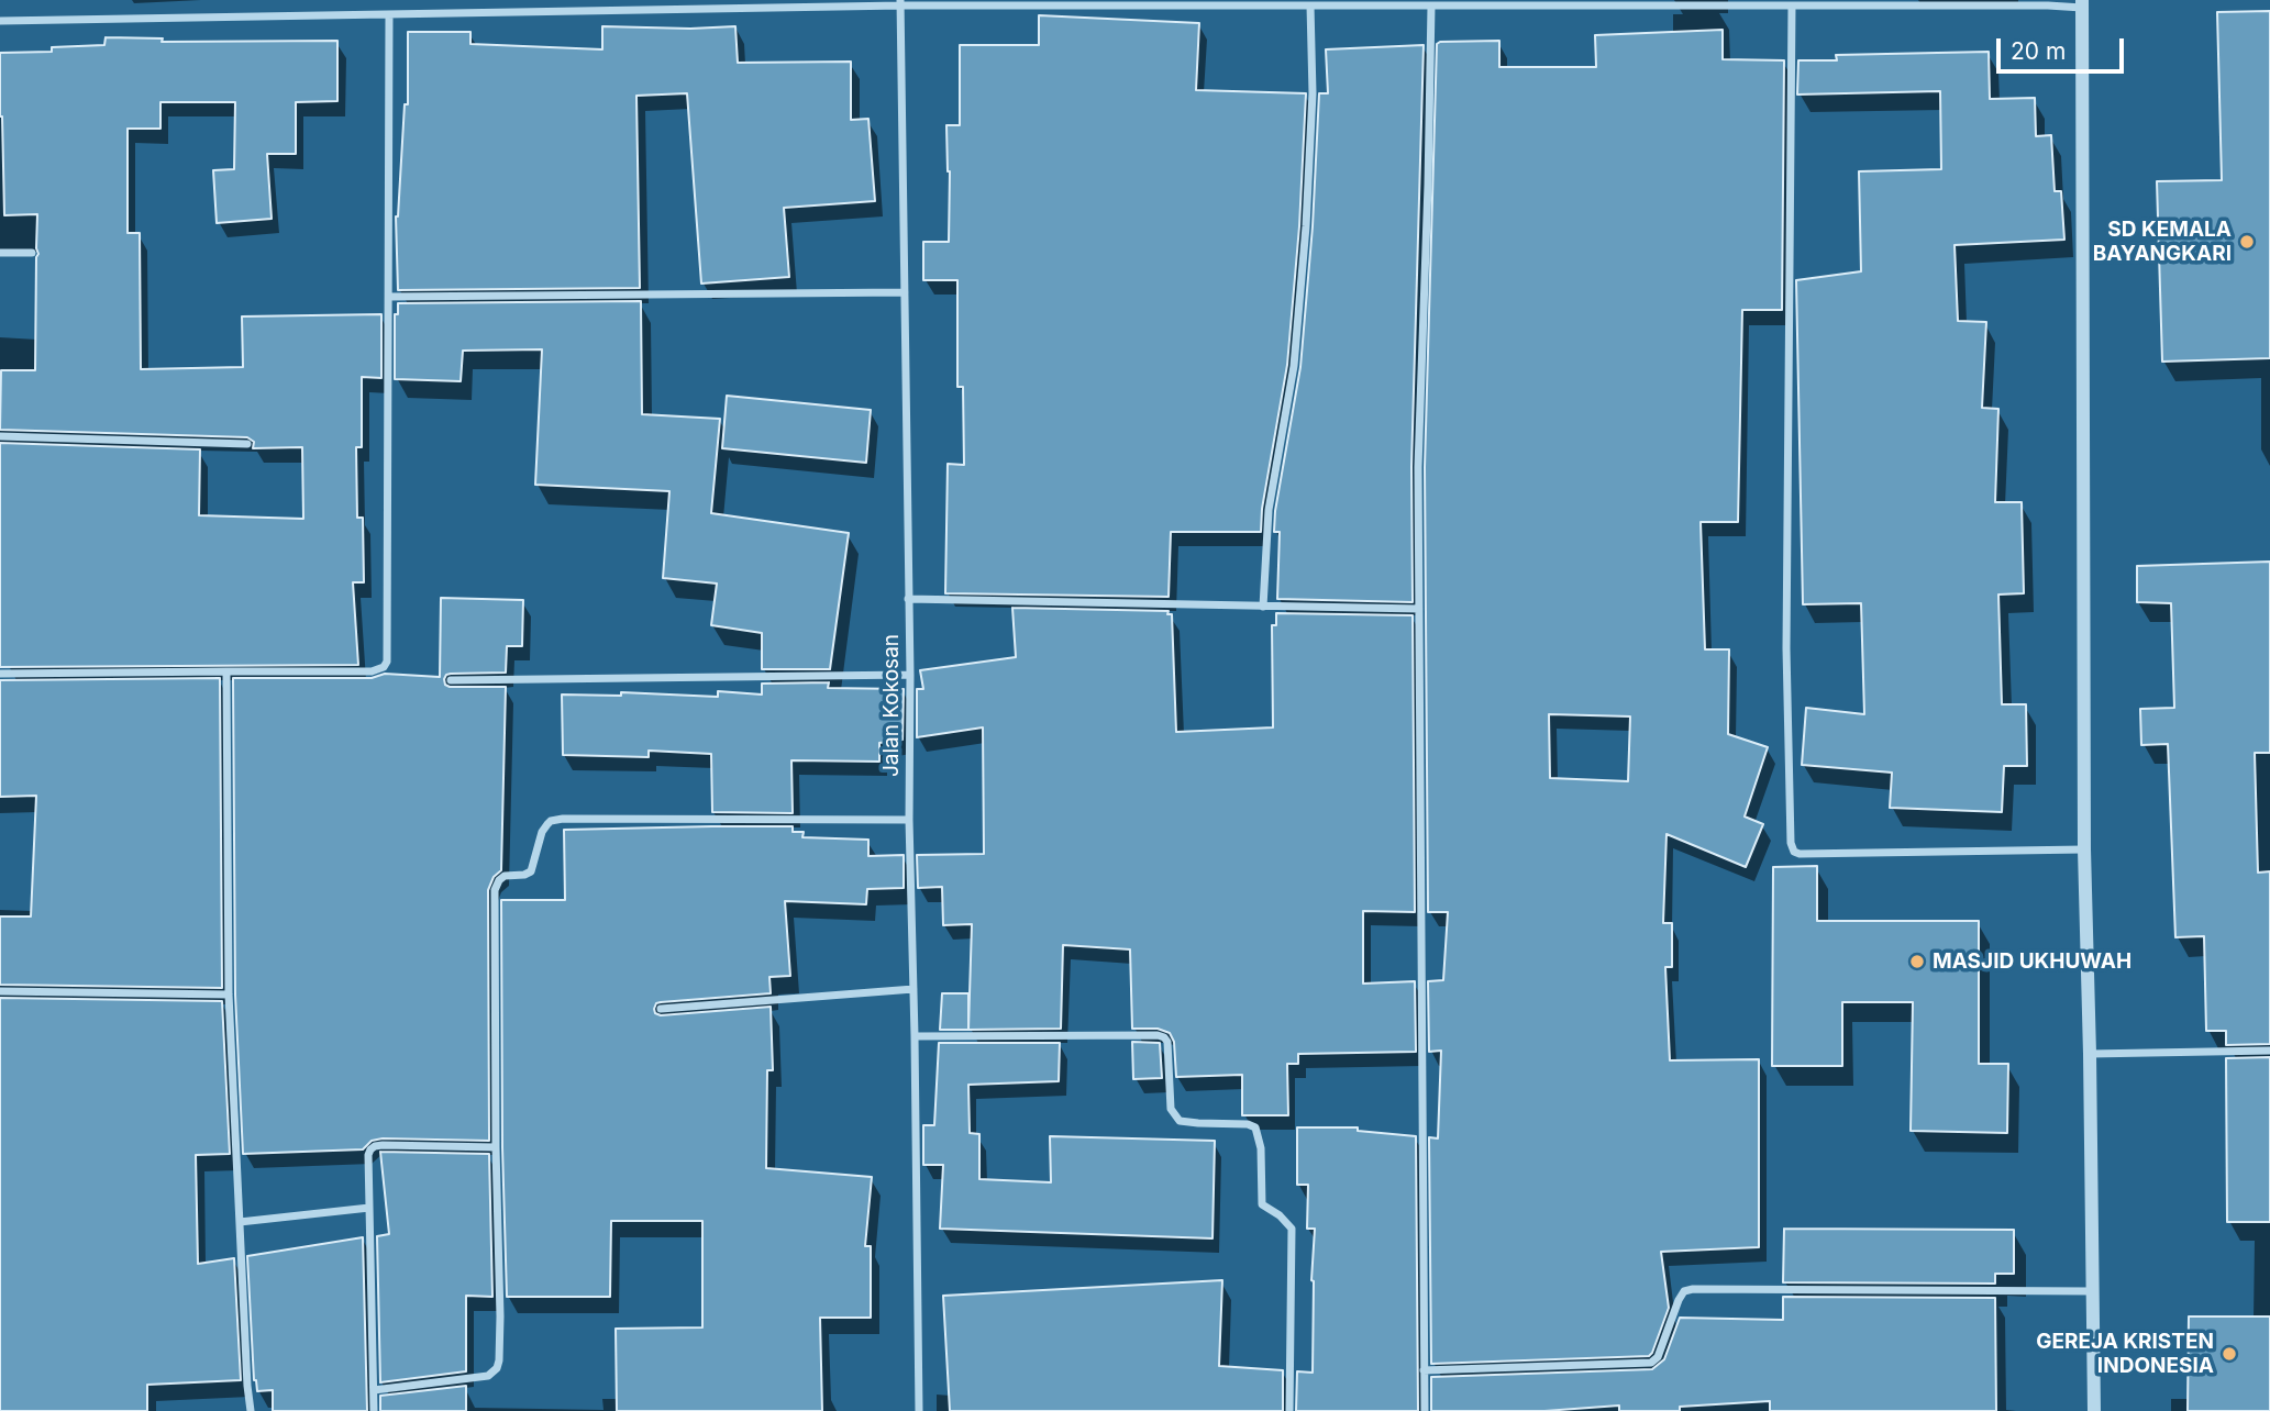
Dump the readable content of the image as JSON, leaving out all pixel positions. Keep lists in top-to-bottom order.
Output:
{
  "streets": {
    "street": ["Jalan Kokosan"]
  },
  "places": ["SD KEMALA BAYANGKARI", "MASJID UKHUWAH", "GEREJA KRISTEN INDONESIA"],
  "scale_bar": "20 m"
}
